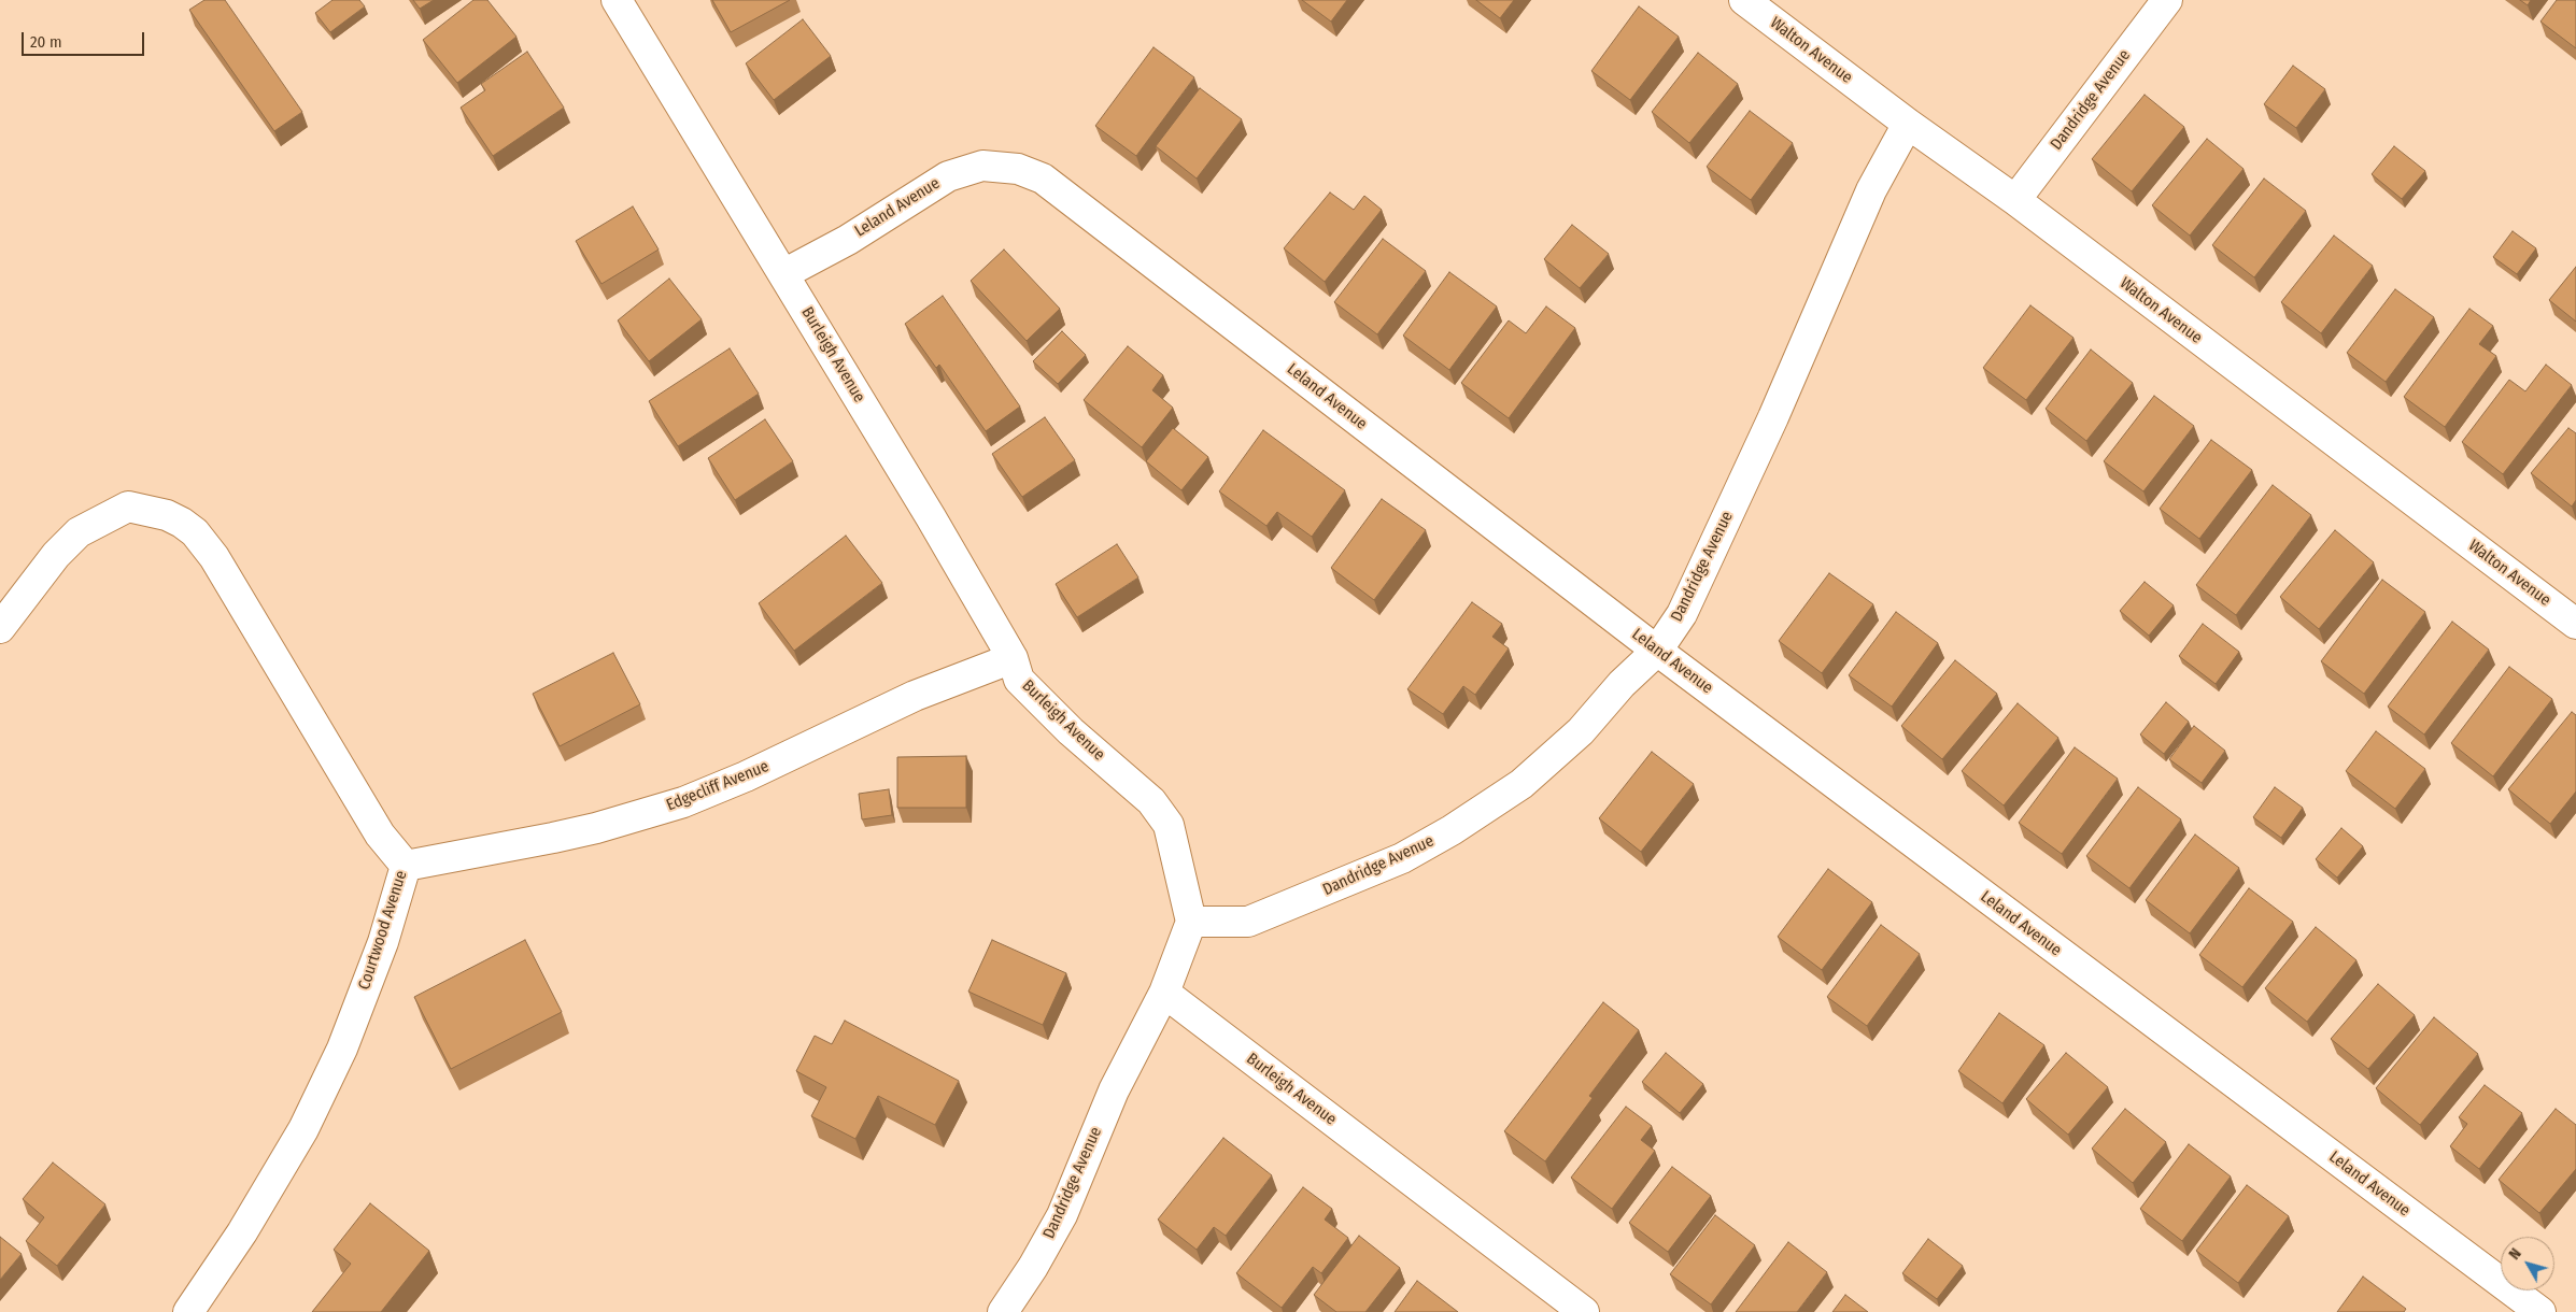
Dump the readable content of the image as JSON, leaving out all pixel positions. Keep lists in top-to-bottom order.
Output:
{
  "streets": {
    "street": [
      "Walton Avenue",
      "Dandridge Avenue",
      "Leland Avenue",
      "Burleigh Avenue",
      "Edgecliff Avenue",
      "Courtwood Avenue"
    ]
  },
  "crossings": [
    ["Walton Avenue", "Dandridge Avenue"],
    ["Dandridge Avenue", "Leland Avenue"],
    ["Dandridge Avenue", "Burleigh Avenue"],
    ["Leland Avenue", "Burleigh Avenue"],
    ["Burleigh Avenue", "Edgecliff Avenue"],
    ["Edgecliff Avenue", "Courtwood Avenue"]
  ],
  "scale_bar": "20 m",
  "north": "top left"
}
